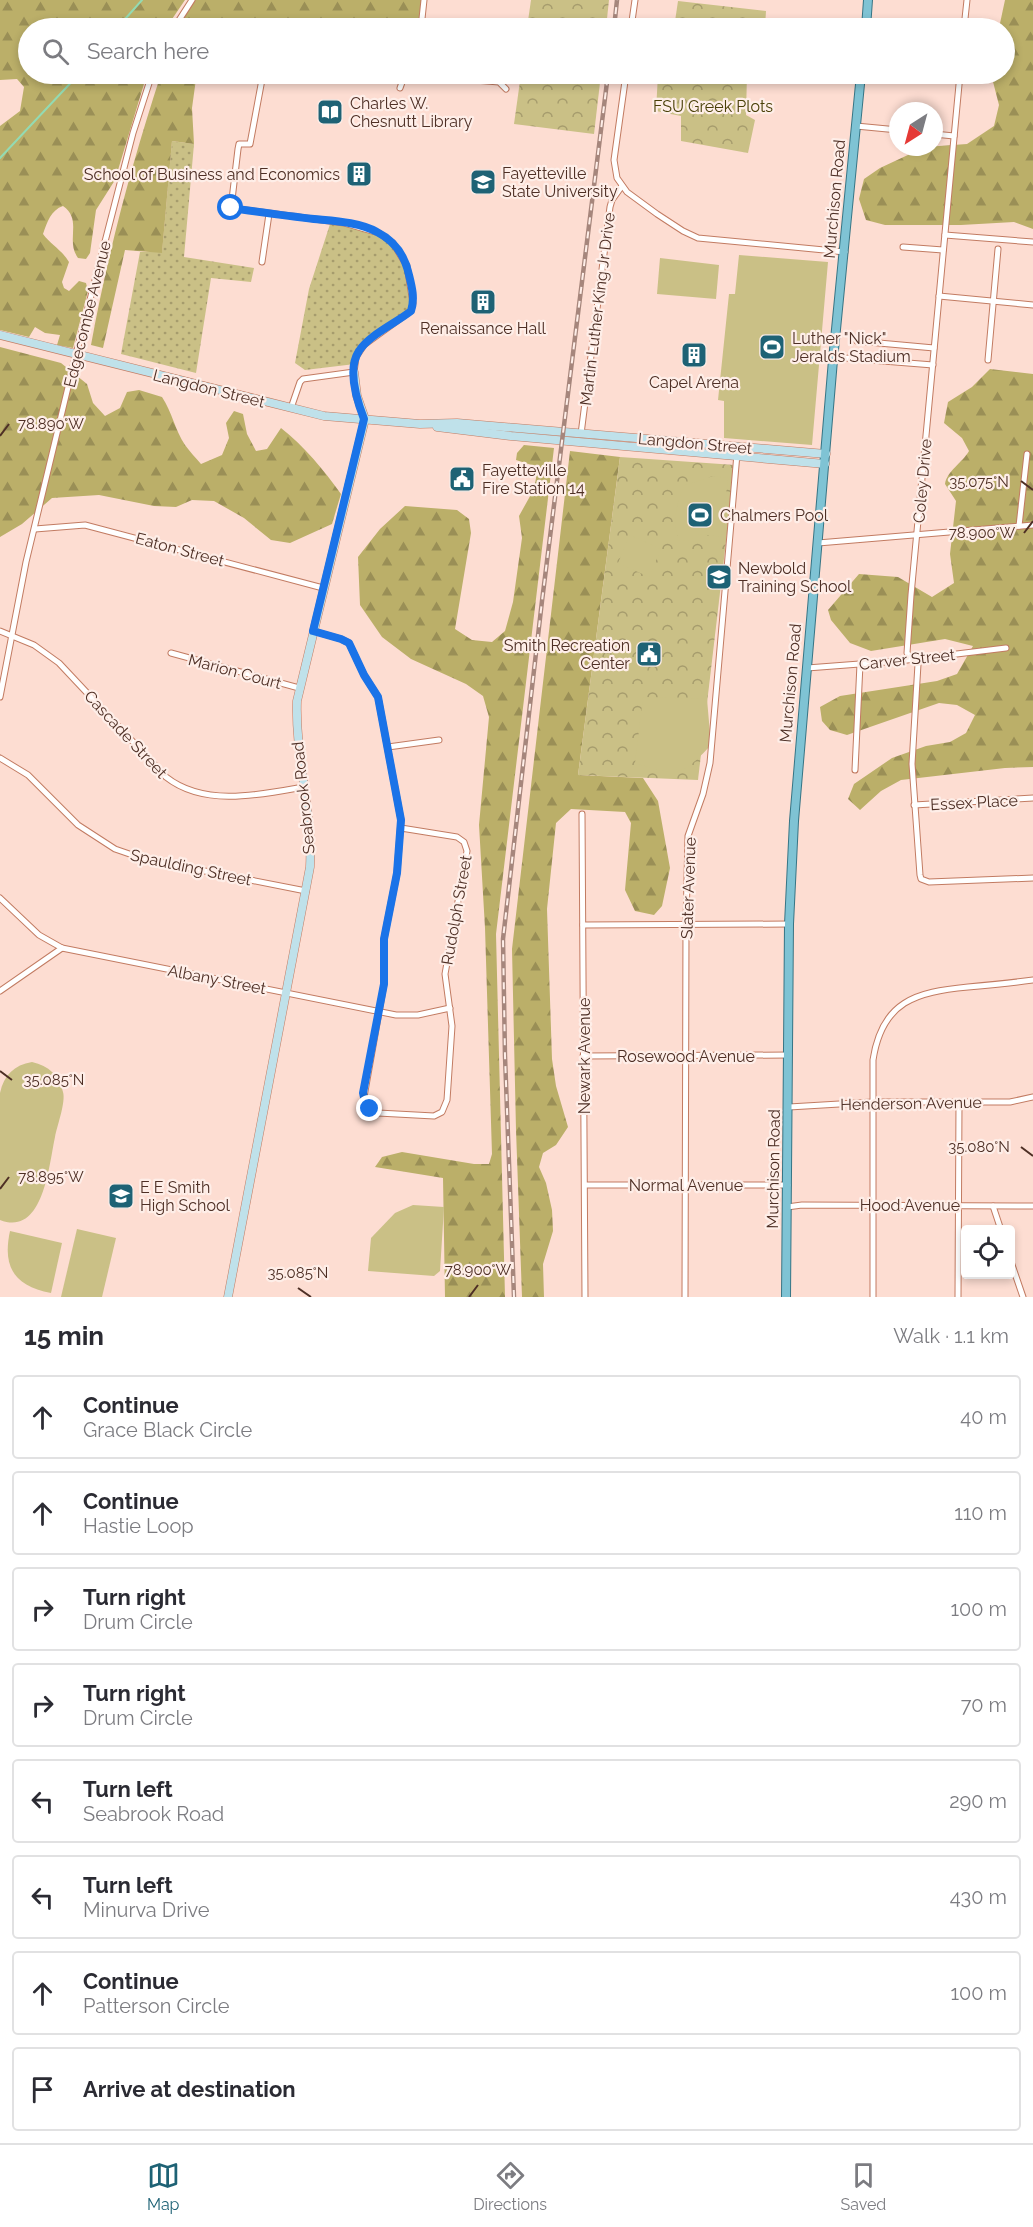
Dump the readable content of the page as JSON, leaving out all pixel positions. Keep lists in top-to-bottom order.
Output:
{
  "streets": {
    "main road": ["Murchison Road"],
    "street": [
      "Martin Luther King Jr Drive",
      "Edgecombe Avenue",
      "Langdon Street",
      "Coley Drive",
      "Eaton Street",
      "Carver Street",
      "Marion Court",
      "Cascade Street",
      "Seabrook Road",
      "Essex Place",
      "Spaulding Street",
      "Slater Avenue",
      "Rudolph Street",
      "Albany Street",
      "Newark Avenue",
      "Rosewood Avenue",
      "Henderson Avenue",
      "Normal Avenue",
      "Hood Avenue"
    ]
  },
  "crossings": [
    ["Murchison Road", "Langdon Street"],
    ["Murchison Road", "Carver Street"],
    ["Murchison Road", "Rosewood Avenue"],
    ["Murchison Road", "Henderson Avenue"],
    ["Murchison Road", "Normal Avenue"],
    ["Murchison Road", "Hood Avenue"],
    ["Martin Luther King Jr Drive", "Langdon Street"],
    ["Edgecombe Avenue", "Langdon Street"],
    ["Edgecombe Avenue", "Eaton Street"],
    ["Edgecombe Avenue", "Cascade Street"],
    ["Langdon Street", "Seabrook Road"],
    ["Langdon Street", "Slater Avenue"],
    ["Coley Drive", "Carver Street"],
    ["Coley Drive", "Essex Place"],
    ["Eaton Street", "Seabrook Road"],
    ["Marion Court", "Seabrook Road"],
    ["Cascade Street", "Seabrook Road"],
    ["Seabrook Road", "Spaulding Street"],
    ["Seabrook Road", "Albany Street"],
    ["Slater Avenue", "Rosewood Avenue"],
    ["Slater Avenue", "Normal Avenue"],
    ["Rudolph Street", "Albany Street"],
    ["Newark Avenue", "Rosewood Avenue"],
    ["Newark Avenue", "Normal Avenue"]
  ],
  "parks": ["FSU Greek Plots"],
  "places": {
    "library": ["Charles W. Chesnutt Library"],
    "building": ["School of Business and Economics", "Renaissance Hall", "Capel Arena"],
    "school or university": ["Fayetteville State University", "Newbold Training School", "E E Smith High School"],
    "sports": ["Luther \"Nick\" Jeralds Stadium", "Chalmers Pool"],
    "public building": ["Fayetteville Fire Station 14", "Smith Recreation Center"]
  },
  "north": "bottom left",
  "page": {
    "search": "Search here",
    "heading": ["15 min", "Walk · 1.1 km"],
    "list": [
      ["Continue", "Grace Black Circle", "40 m"],
      ["Continue", "Hastie Loop", "110 m"],
      ["Turn right", "Drum Circle", "100 m"],
      ["Turn right", "Drum Circle", "70 m"],
      ["Turn left", "Seabrook Road", "290 m"],
      ["Turn left", "Minurva Drive", "430 m"],
      ["Continue", "Patterson Circle", "100 m"],
      "Arrive at destination"
    ],
    "nav": ["Map", "Directions", "Saved"]
  },
  "coordinates": [
    "78.890°W",
    "35.075°N",
    "78.900°W",
    "35.085°N",
    "35.080°N",
    "78.895°W"
  ]
}
